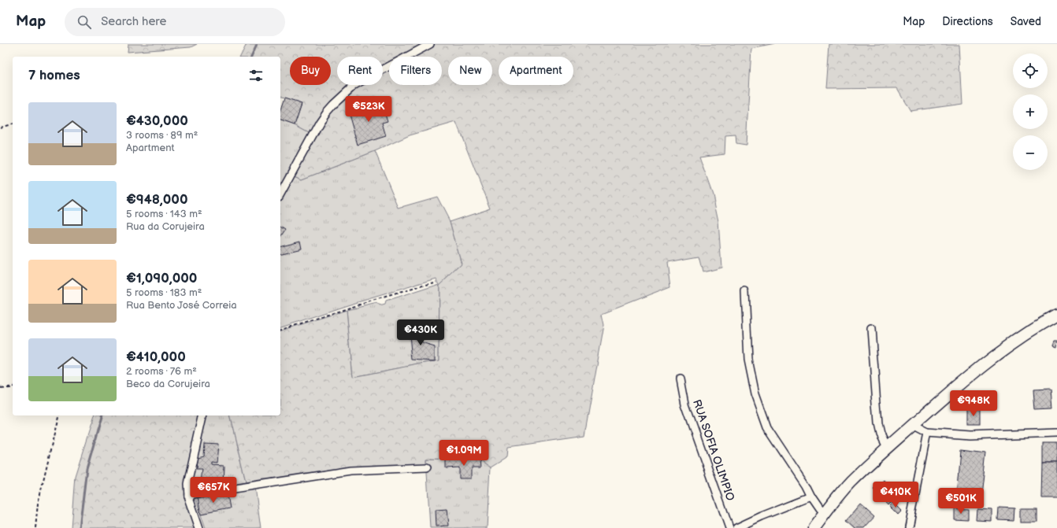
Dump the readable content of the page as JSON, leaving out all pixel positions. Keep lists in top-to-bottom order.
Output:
{
  "streets": {
    "street": ["RUA SOFIA OLIMPIO"]
  },
  "page": {
    "header": "Map",
    "search": "Search here",
    "nav": ["Map", "Directions", "Saved"],
    "map_buttons": ["+", "−"],
    "chip": [
      "Buy",
      "Rent",
      "Filters",
      "New",
      "Apartment"
    ],
    "heading": "7 homes",
    "list": [
      {
        "name": "€430,000",
        "note": "3 rooms · 89 m² · Apartment"
      },
      {
        "name": "€948,000",
        "note": "5 rooms · 143 m² · Rua da Corujeira"
      },
      {
        "name": "€1,090,000",
        "note": "5 rooms · 183 m² · Rua Bento José Correia"
      },
      {
        "name": "€410,000",
        "note": "2 rooms · 76 m² · Beco da Corujeira"
      }
    ],
    "price": [
      "€523K",
      "€430K",
      "€948K",
      "€1.09M",
      "€657K",
      "€410K",
      "€501K"
    ]
  }
}
